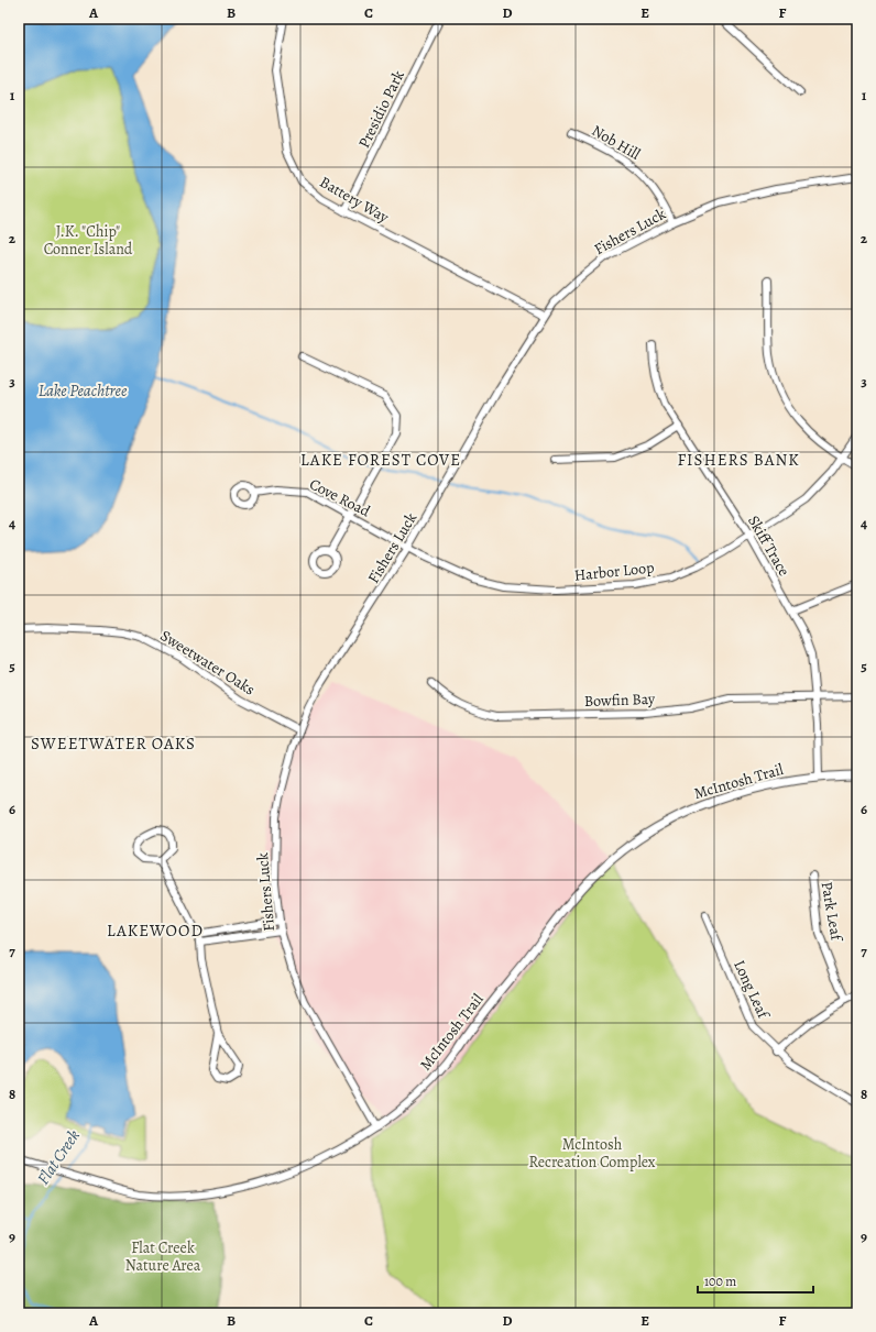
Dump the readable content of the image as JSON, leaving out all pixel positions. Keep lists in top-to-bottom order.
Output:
{
  "streets": {
    "street": [
      "Presidio Park",
      "Nob Hill",
      "Battery Way",
      "Fishers Luck",
      "Cove Road",
      "Skiff Trace",
      "Harbor Loop",
      "Sweetwater Oaks",
      "Bowfin Bay",
      "McIntosh Trail",
      "Park Leaf",
      "Long Leaf"
    ]
  },
  "crossings": [
    ["Presidio Park", "Battery Way"],
    ["Nob Hill", "Fishers Luck"],
    ["Battery Way", "Fishers Luck"],
    ["Fishers Luck", "Cove Road"],
    ["Fishers Luck", "Harbor Loop"],
    ["Fishers Luck", "Sweetwater Oaks"],
    ["Fishers Luck", "McIntosh Trail"],
    ["Cove Road", "Harbor Loop"],
    ["Skiff Trace", "Harbor Loop"],
    ["Skiff Trace", "Bowfin Bay"],
    ["Skiff Trace", "McIntosh Trail"]
  ],
  "districts": [
    "LAKE FOREST COVE",
    "FISHERS BANK",
    "SWEETWATER OAKS",
    "LAKEWOOD"
  ],
  "water": ["Lake Peachtree", "Flat Creek"],
  "parks": ["J.K. \"Chip\" Conner Island", "McIntosh Recreation Complex", "Flat Creek Nature Area"],
  "scale_bar": "100 m",
  "grid": {
    "columns": [
      "A",
      "B",
      "C",
      "D",
      "E",
      "F"
    ],
    "rows": [
      "1",
      "2",
      "3",
      "4",
      "5",
      "6",
      "7",
      "8",
      "9"
    ]
  }
}
